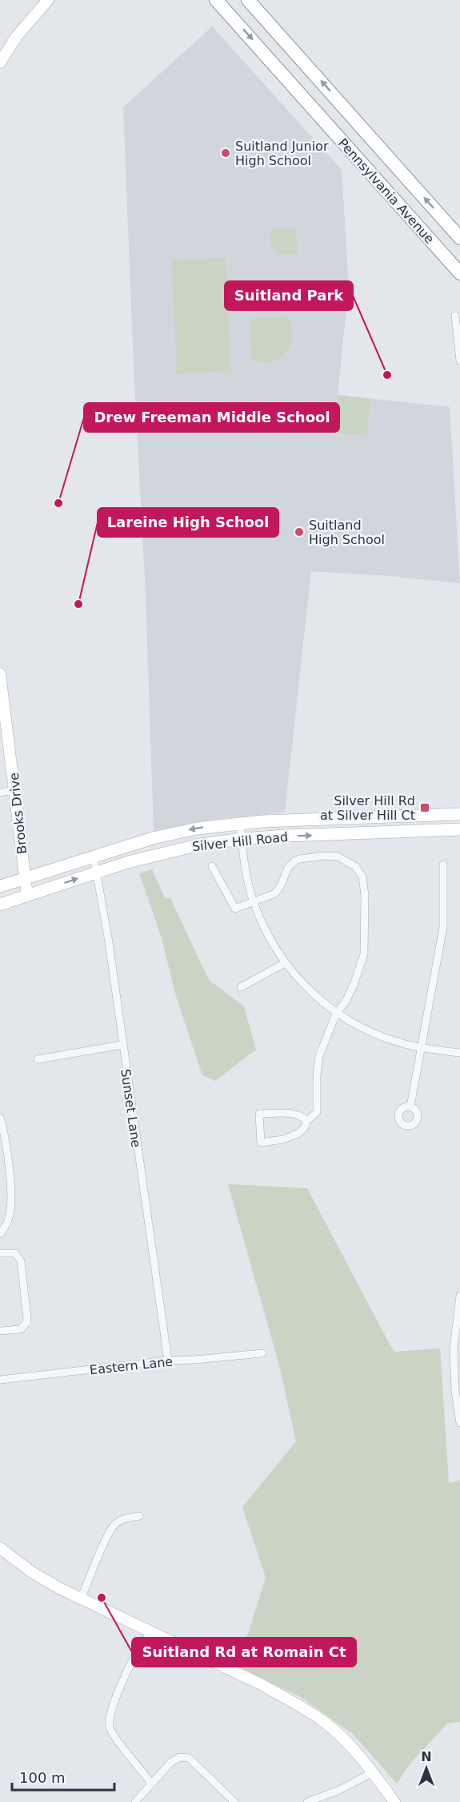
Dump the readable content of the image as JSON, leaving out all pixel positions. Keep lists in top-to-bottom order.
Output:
{
  "streets": {
    "highway": ["Pennsylvania Avenue"],
    "main road": ["Brooks Drive", "Silver Hill Road"],
    "street": ["Sunset Lane", "Eastern Lane"]
  },
  "crossings": [
    ["Brooks Drive", "Silver Hill Road"],
    ["Silver Hill Road", "Sunset Lane"],
    ["Sunset Lane", "Eastern Lane"]
  ],
  "places": {
    "other": [
      "Suitland Junior High School",
      "Suitland Park",
      "Drew Freeman Middle School",
      "Suitland High School",
      "Lareine High School",
      "Suitland Rd at Romain Ct"
    ],
    "transit": ["Silver Hill Rd at Silver Hill Ct"]
  },
  "scale_bar": "100 m",
  "north": "top"
}
